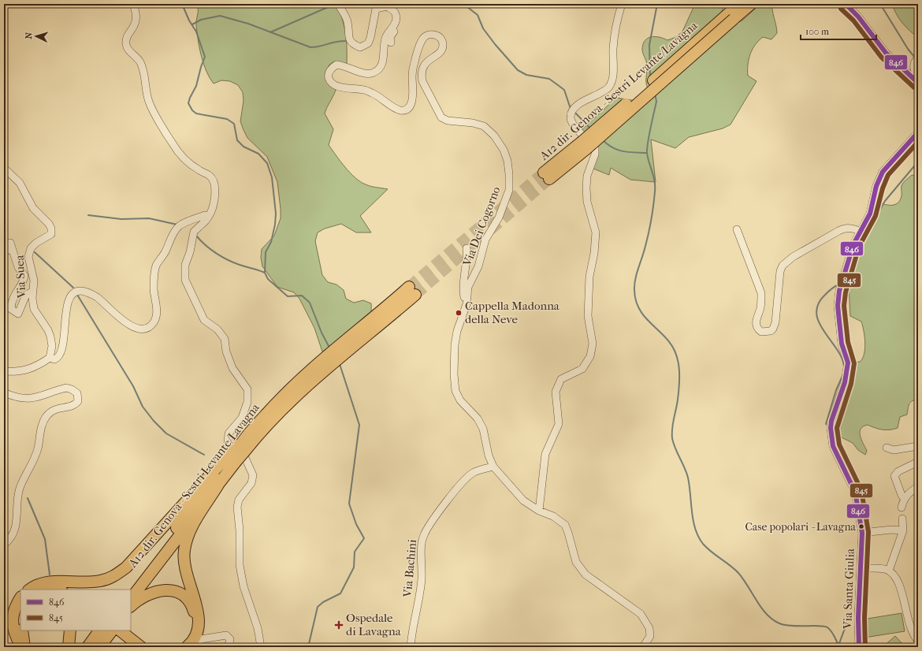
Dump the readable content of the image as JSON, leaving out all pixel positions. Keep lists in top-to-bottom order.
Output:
{
  "streets": {
    "highway": ["A12 dir. Genova - Sestri Levante/Lavagna"],
    "street": [
      "Via Dei Cogorno",
      "Via Suea",
      "Via Bachini",
      "Via Santa Giulia"
    ]
  },
  "crossings": [
    ["Via Dei Cogorno", "Via Bachini"]
  ],
  "places": {
    "other": ["Cappella Madonna della Neve", "Case popolari - Lavagna"],
    "health": ["Ospedale di Lavagna"]
  },
  "lines": ["transit line 846", "transit line 845"],
  "legend": ["846", "845"],
  "scale_bar": "100 m",
  "north": "left"
}
